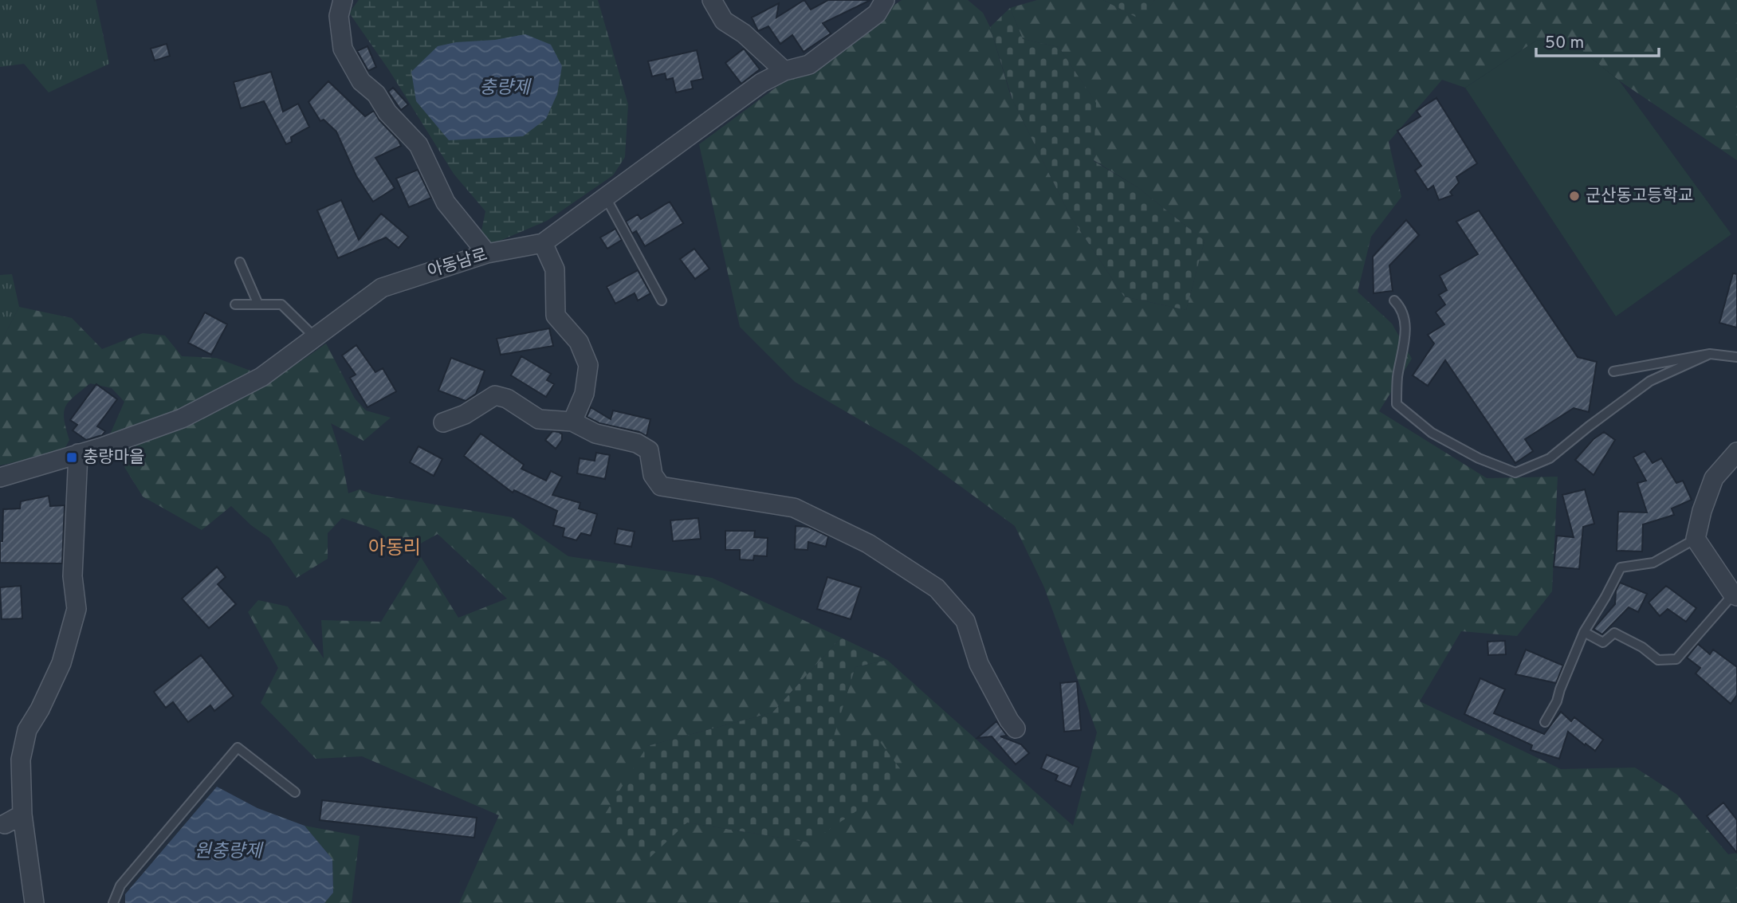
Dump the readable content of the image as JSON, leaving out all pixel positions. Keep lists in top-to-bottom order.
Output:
{
  "streets": {
    "street": ["아동남로"]
  },
  "districts": ["아동리"],
  "water": ["충량제", "원충량제"],
  "places": {
    "other": ["군산동고등학교"],
    "transit": ["충량마을"]
  },
  "scale_bar": "50 m"
}
